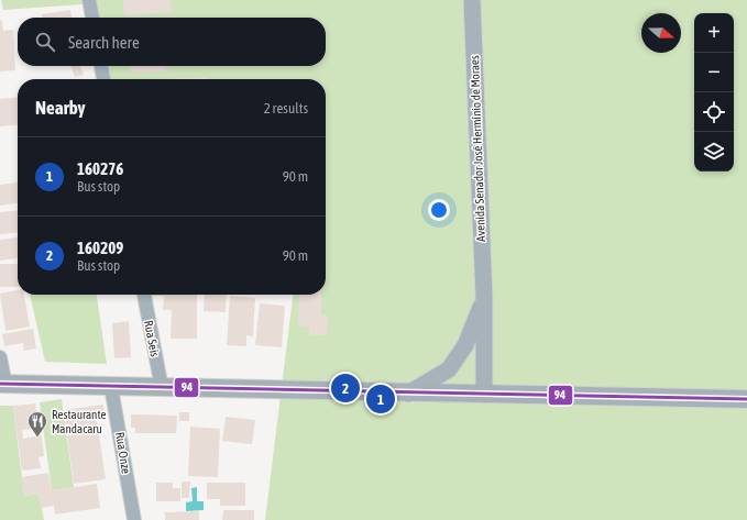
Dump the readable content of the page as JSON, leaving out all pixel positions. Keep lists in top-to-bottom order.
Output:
{
  "streets": {
    "street": ["Avenida Senador José Hermínio de Moraes", "Rua Seis", "Rua Onze"]
  },
  "places": {
    "restaurant": ["Restaurante Mandacaru"]
  },
  "lines": ["transit line 94"],
  "north": "right",
  "page": {
    "map_buttons": ["+", "−"],
    "search": "Search here",
    "heading": ["Nearby", "2 results"],
    "list": [
      {
        "mark": "1",
        "name": "160276",
        "note": "Bus stop",
        "value": "90 m"
      },
      {
        "mark": "2",
        "name": "160209",
        "note": "Bus stop",
        "value": "90 m"
      }
    ],
    "pins": ["2", "1"]
  }
}
